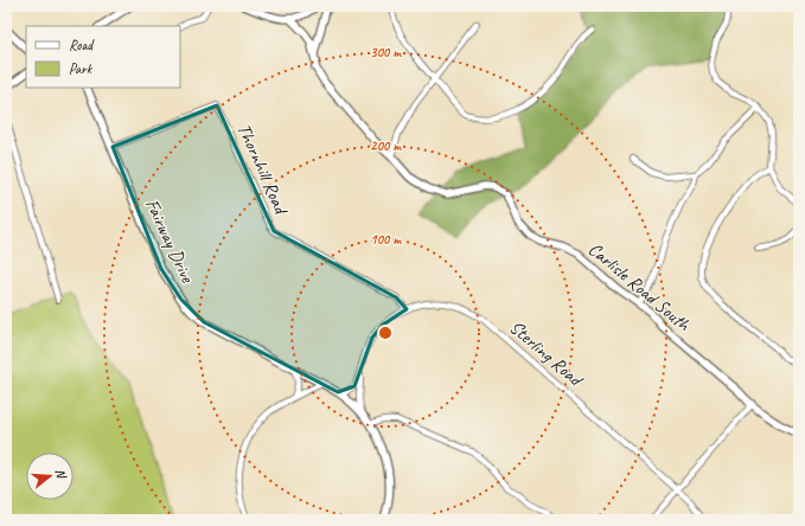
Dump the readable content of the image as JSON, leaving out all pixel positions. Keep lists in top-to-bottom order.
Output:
{
  "streets": {
    "street": [
      "Thornhill Road",
      "Fairway Drive",
      "Carlisle Road South",
      "Sterling Road"
    ]
  },
  "crossings": [
    ["Thornhill Road", "Fairway Drive"],
    ["Thornhill Road", "Sterling Road"],
    ["Fairway Drive", "Sterling Road"]
  ],
  "legend": ["Road", "Park"],
  "north": "right",
  "rings": ["300 m", "200 m", "100 m"]
}
